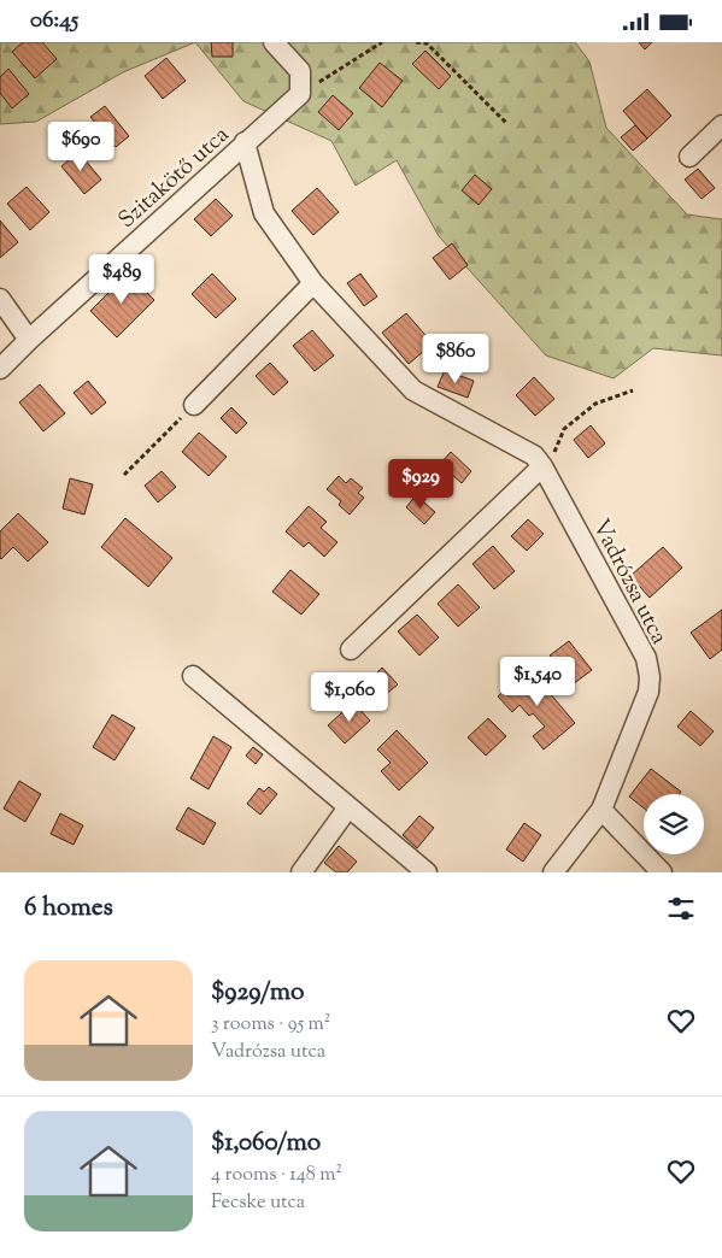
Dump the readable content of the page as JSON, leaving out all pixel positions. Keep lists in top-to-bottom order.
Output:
{
  "streets": {
    "street": ["Szitakötő utca", "Vadrózsa utca"]
  },
  "crossings": [
    ["Szitakötő utca", "Vadrózsa utca"]
  ],
  "page": {
    "status": "06:45",
    "price": [
      "$690",
      "$489",
      "$860",
      "$929",
      "$1,540",
      "$1,060"
    ],
    "heading": "6 homes",
    "list": [
      {
        "name": "$929/mo",
        "note": "3 rooms · 95 m² · Vadrózsa utca"
      },
      {
        "name": "$1,060/mo",
        "note": "4 rooms · 148 m² · Fecske utca"
      }
    ]
  }
}
